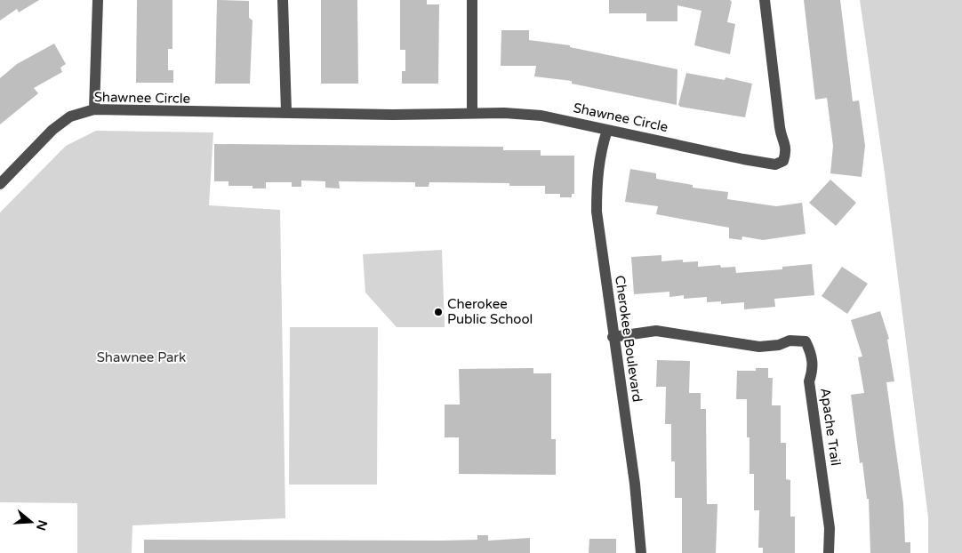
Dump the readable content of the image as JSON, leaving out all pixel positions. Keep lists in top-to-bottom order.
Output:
{
  "streets": {
    "street": ["Shawnee Circle", "Cherokee Boulevard", "Apache Trail"]
  },
  "crossings": [
    ["Shawnee Circle", "Cherokee Boulevard"],
    ["Cherokee Boulevard", "Apache Trail"]
  ],
  "parks": ["Shawnee Park"],
  "places": ["Cherokee Public School"],
  "north": "right"
}
